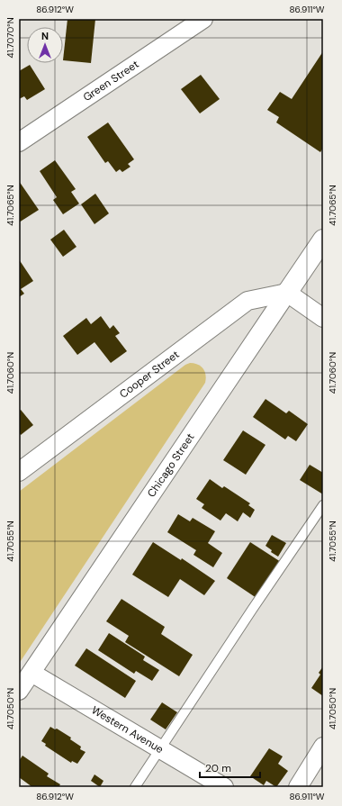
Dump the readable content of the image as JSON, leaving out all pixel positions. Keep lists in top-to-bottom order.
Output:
{
  "streets": {
    "street": [
      "Green Street",
      "Cooper Street",
      "Chicago Street",
      "Western Avenue"
    ]
  },
  "crossings": [
    ["Cooper Street", "Chicago Street"],
    ["Chicago Street", "Western Avenue"]
  ],
  "scale_bar": "20 m",
  "north": "top",
  "coordinates": [
    "86.912°W",
    "86.911°W",
    "41.7070°N",
    "41.7065°N",
    "41.7060°N",
    "41.7055°N",
    "41.7050°N"
  ]
}
